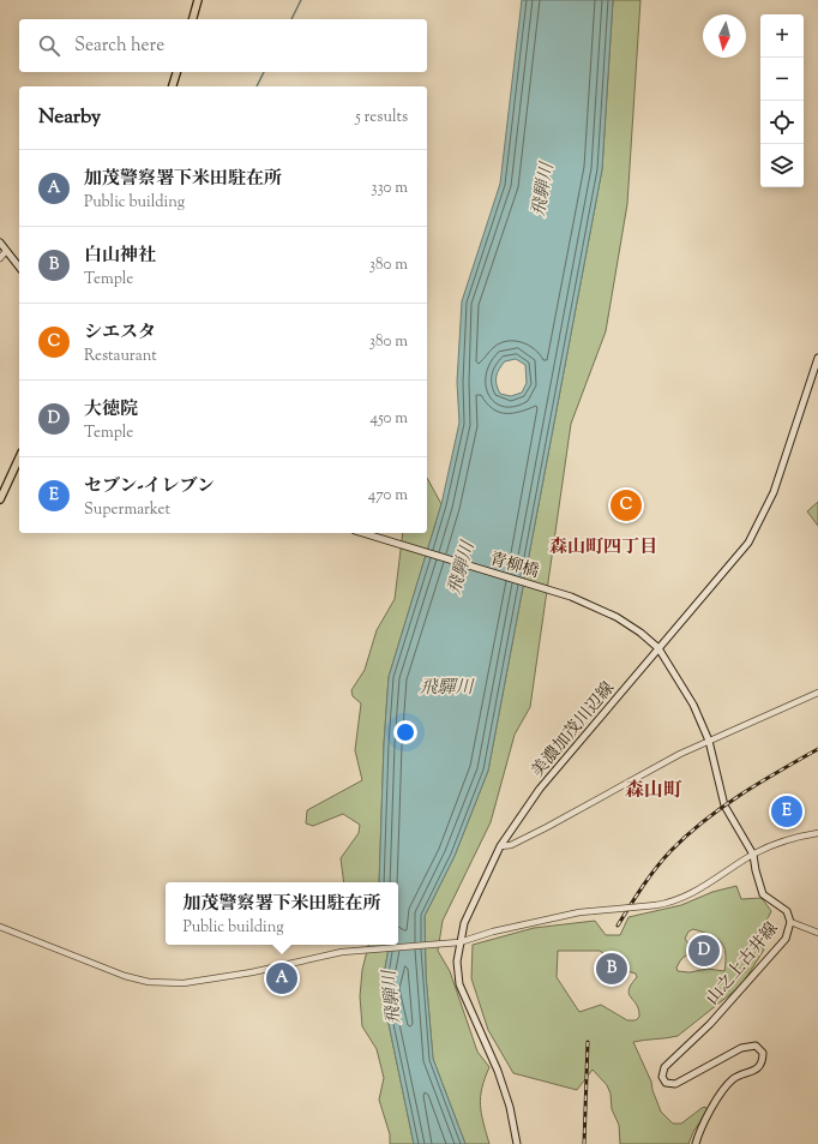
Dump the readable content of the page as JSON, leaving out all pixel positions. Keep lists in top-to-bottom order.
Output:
{
  "streets": {
    "main road": ["青柳橋", "美濃加茂川辺線", "山之上古井線"]
  },
  "crossings": [
    ["青柳橋", "美濃加茂川辺線"],
    ["青柳橋", "山之上古井線"],
    ["美濃加茂川辺線", "山之上古井線"]
  ],
  "districts": ["森山町四丁目", "森山町"],
  "water": ["飛騨川", "飛驒川"],
  "north": "bottom",
  "page": {
    "map_buttons": ["+", "−"],
    "search": "Search here",
    "heading": ["Nearby", "5 results"],
    "list": [
      {
        "mark": "A",
        "name": "加茂警察署下米田駐在所",
        "note": "Public building",
        "value": "330 m"
      },
      {
        "mark": "B",
        "name": "白山神社",
        "note": "Temple",
        "value": "380 m"
      },
      {
        "mark": "C",
        "name": "シエスタ",
        "note": "Restaurant",
        "value": "380 m"
      },
      {
        "mark": "D",
        "name": "大徳院",
        "note": "Temple",
        "value": "450 m"
      },
      {
        "mark": "E",
        "name": "セブン-イレブン",
        "note": "Supermarket",
        "value": "470 m"
      }
    ],
    "pins": [
      "C",
      "E",
      "D",
      "B",
      "A"
    ],
    "popup": ["加茂警察署下米田駐在所", "Public building"]
  }
}
